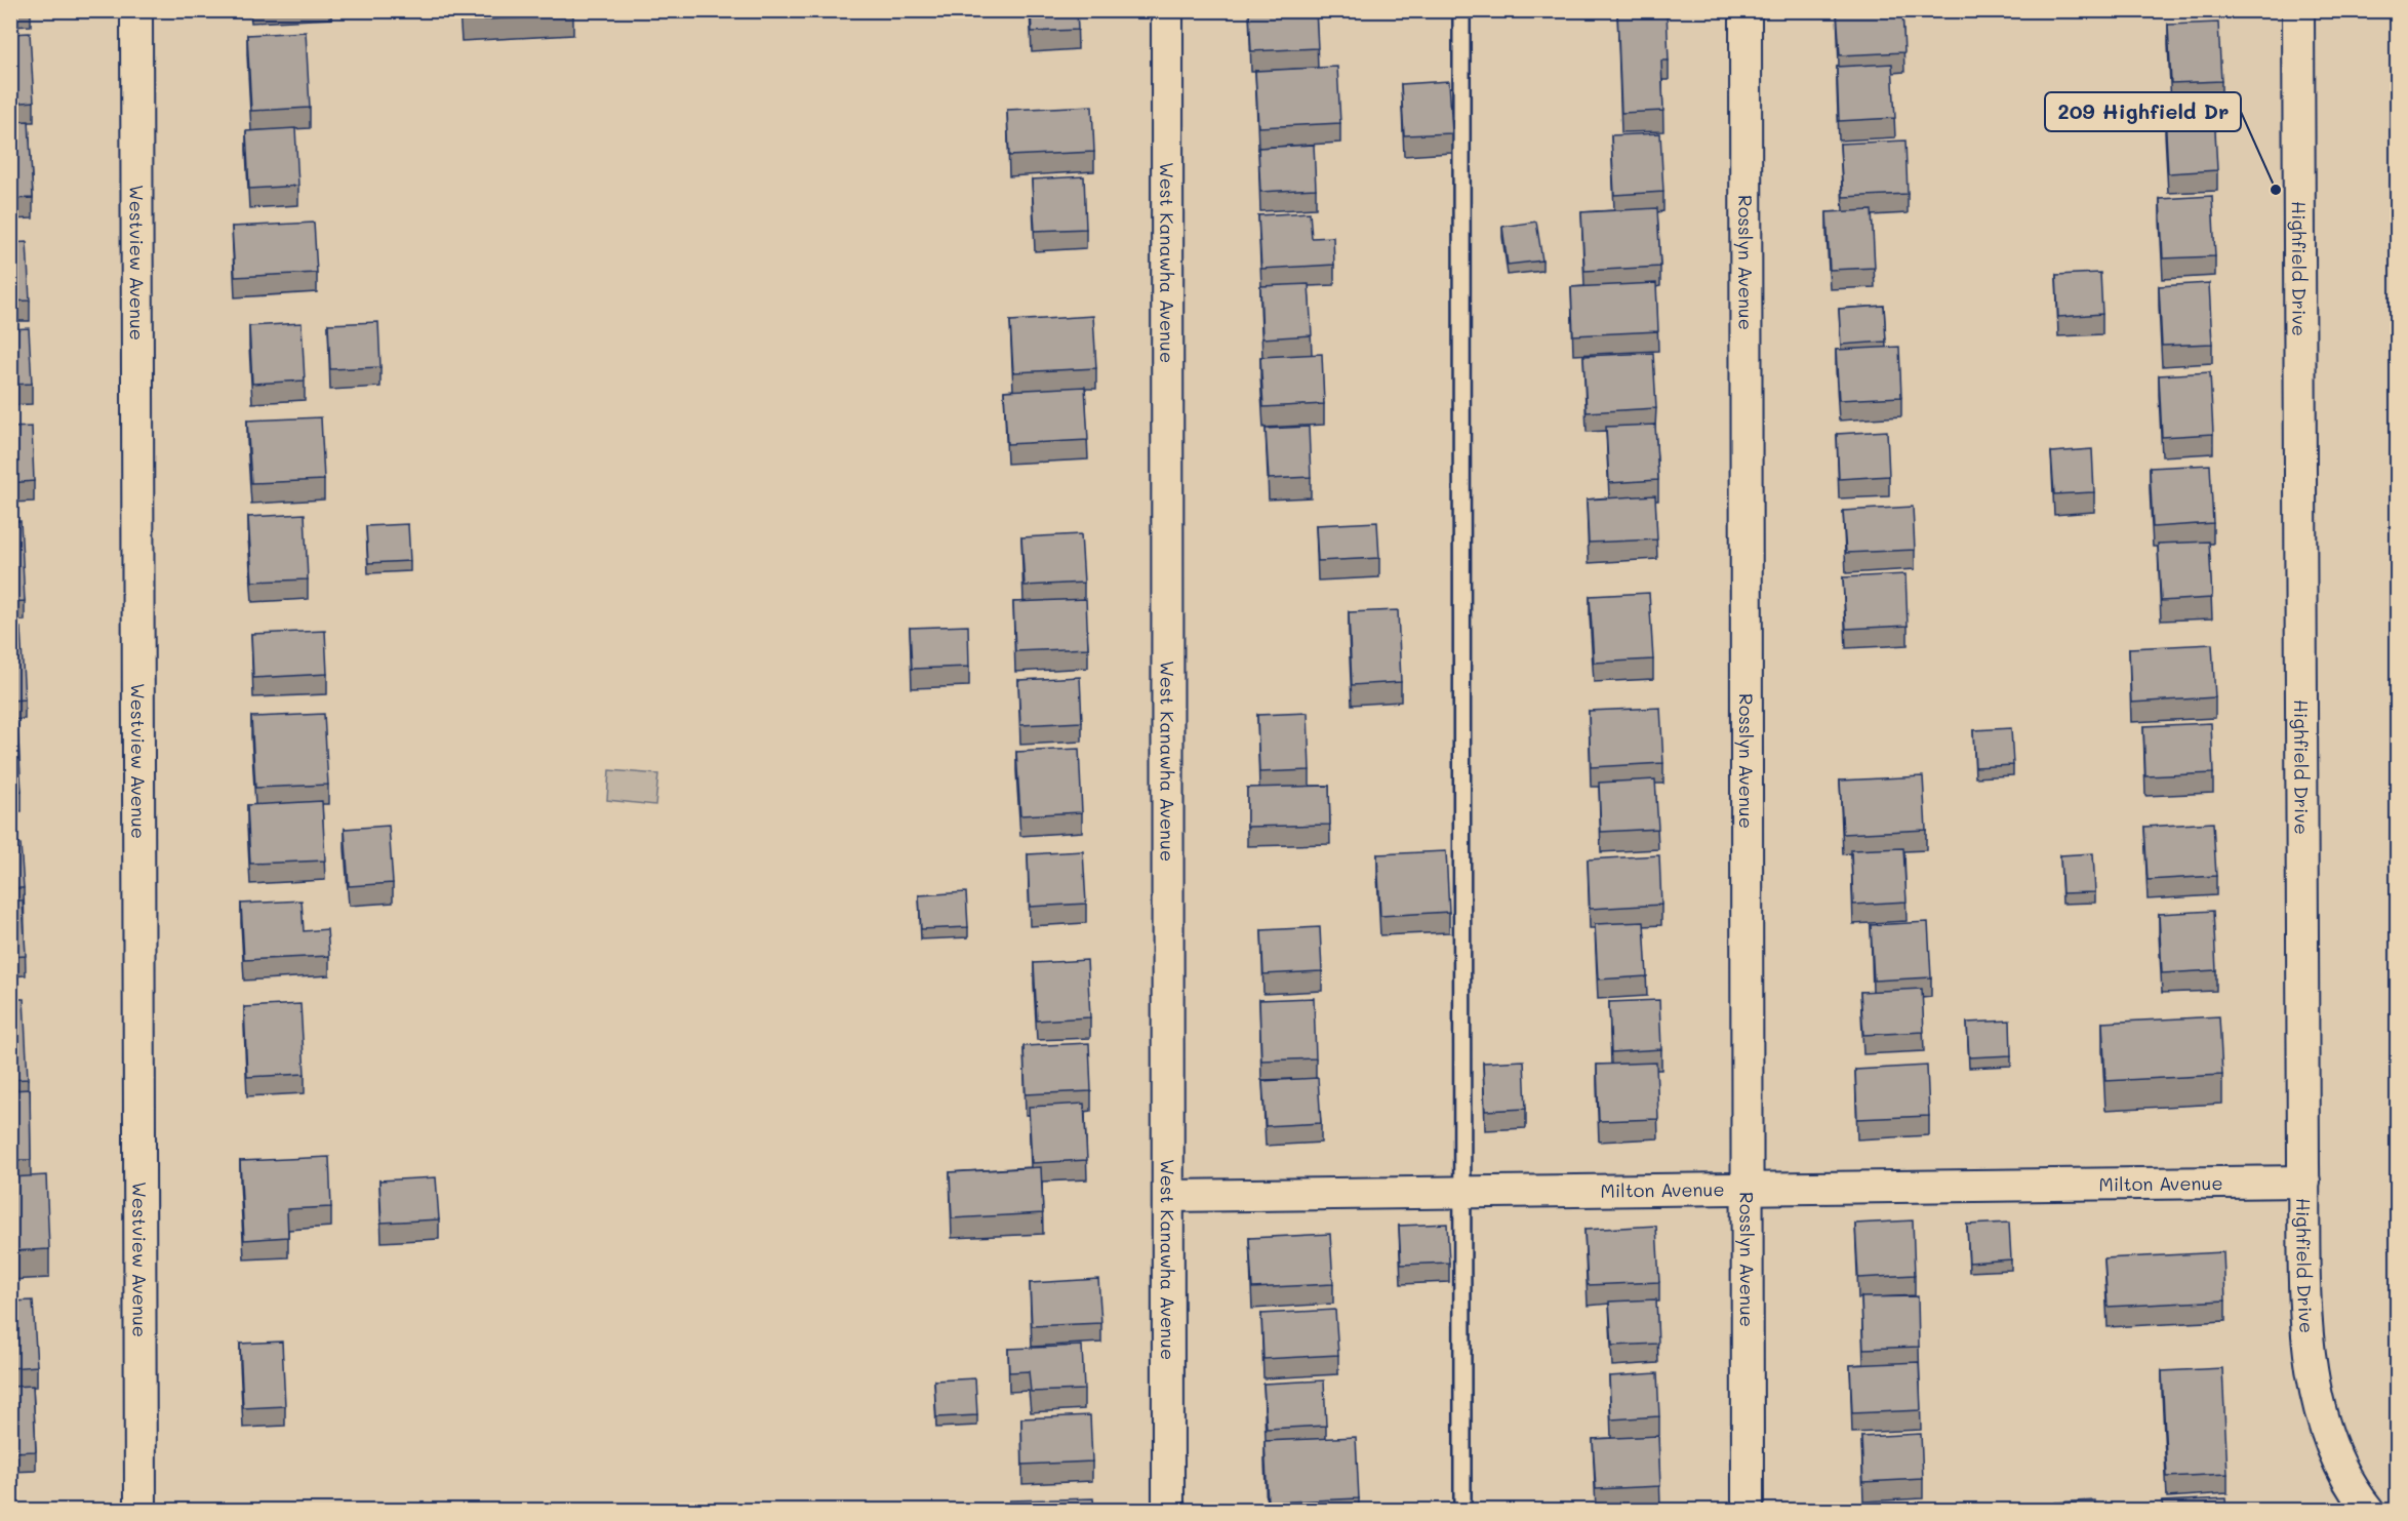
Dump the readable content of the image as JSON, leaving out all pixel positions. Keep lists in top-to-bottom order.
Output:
{
  "streets": {
    "street": [
      "Westview Avenue",
      "West Kanawha Avenue",
      "Rosslyn Avenue",
      "Highfield Drive",
      "Milton Avenue"
    ]
  },
  "crossings": [
    ["West Kanawha Avenue", "Milton Avenue"],
    ["Rosslyn Avenue", "Milton Avenue"],
    ["Highfield Drive", "Milton Avenue"]
  ],
  "places": ["209 Highfield Dr"]
}
